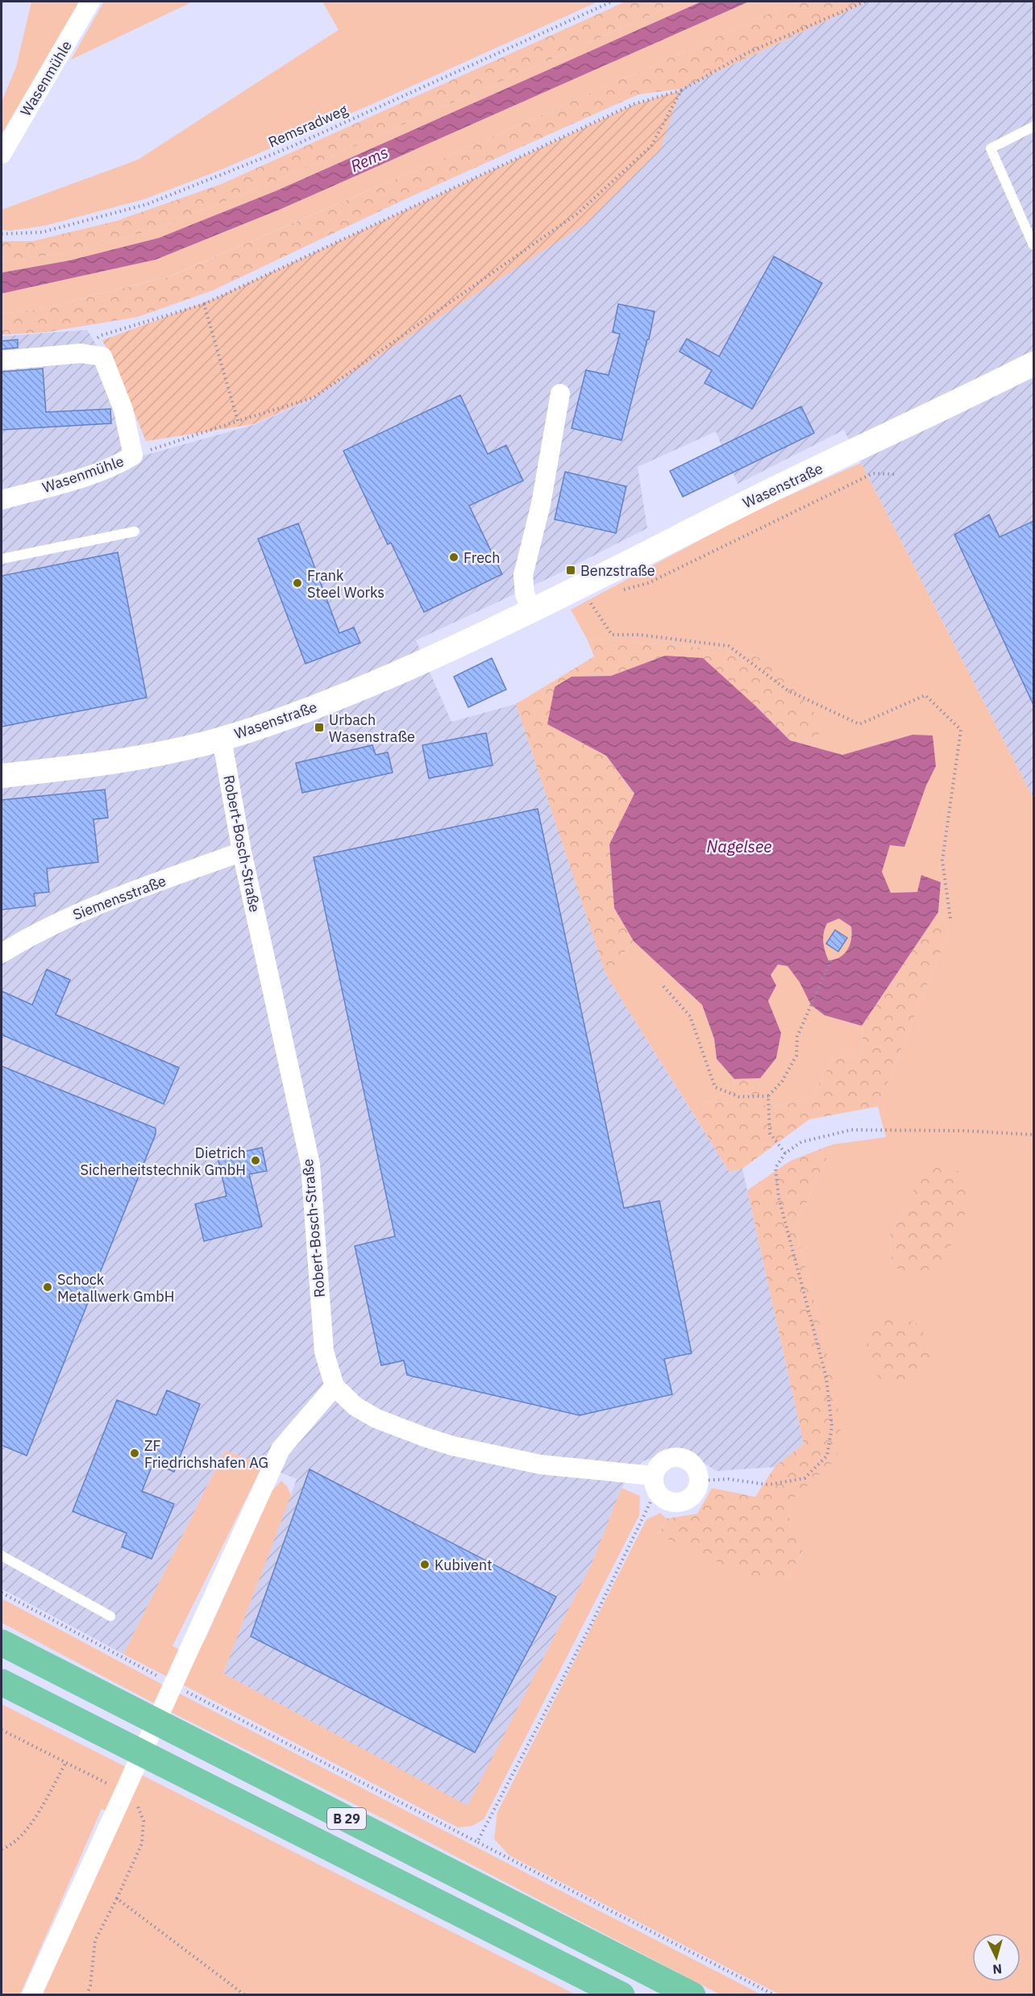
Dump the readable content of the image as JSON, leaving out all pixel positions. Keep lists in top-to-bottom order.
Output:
{
  "streets": {
    "highway": ["B 29"],
    "street": [
      "Wasenmühle",
      "Wasenstraße",
      "Robert-Bosch-Straße",
      "Siemensstraße"
    ],
    "path": ["Remsradweg"]
  },
  "crossings": [
    ["Wasenstraße", "Robert-Bosch-Straße"],
    ["Robert-Bosch-Straße", "Siemensstraße"]
  ],
  "water": ["Rems", "Nagelsee"],
  "places": {
    "other": [
      "Frech",
      "Frank Steel Works",
      "Dietrich Sicherheitstechnik GmbH",
      "Schock Metallwerk GmbH",
      "ZF Friedrichshafen AG",
      "Kubivent"
    ],
    "transit": ["Benzstraße", "Urbach Wasenstraße"]
  },
  "north": "bottom"
}
